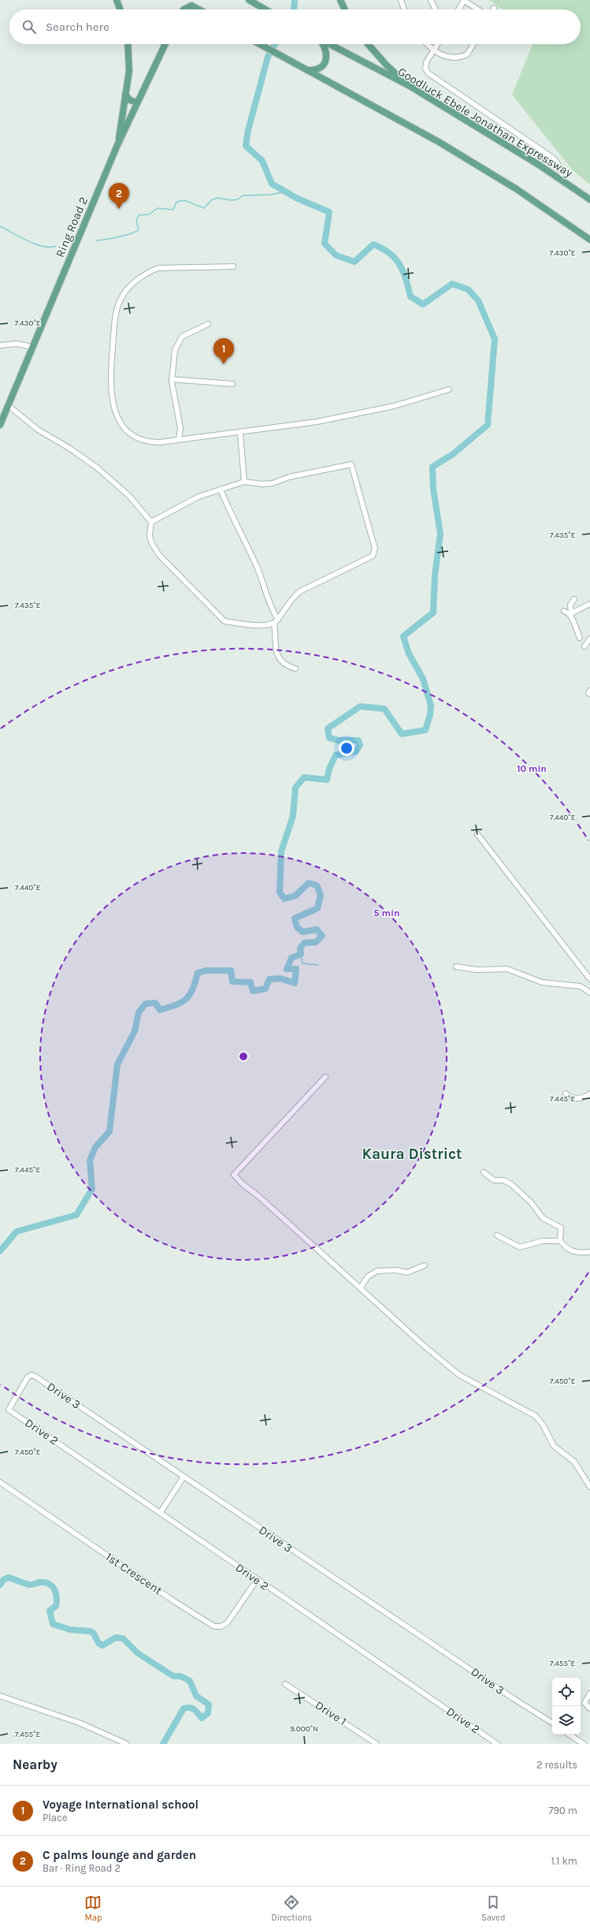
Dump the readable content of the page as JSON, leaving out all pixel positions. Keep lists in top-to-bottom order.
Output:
{
  "streets": {
    "main road": ["Goodluck Ebele Jonathan Expressway", "Ring Road 2"],
    "street": [
      "Drive 3",
      "Drive 2",
      "1st Crescent",
      "Drive 1"
    ]
  },
  "crossings": [
    ["Drive 3", "Drive 2"],
    ["Drive 2", "1st Crescent"]
  ],
  "districts": ["Kaura District"],
  "page": {
    "search": "Search here",
    "pins": ["2", "1"],
    "heading": ["Nearby", "2 results"],
    "list": [
      {
        "mark": "1",
        "name": "Voyage International school",
        "note": "Place",
        "value": "790 m"
      },
      {
        "mark": "2",
        "name": "C palms lounge and garden",
        "note": "Bar · Ring Road 2",
        "value": "1.1 km"
      }
    ],
    "nav": ["Map", "Directions", "Saved"]
  },
  "coordinates": [
    "7.430°E",
    "7.435°E",
    "7.440°E",
    "7.445°E",
    "7.450°E",
    "7.455°E",
    "9.000°N"
  ],
  "rings": ["10 min", "5 min"]
}
